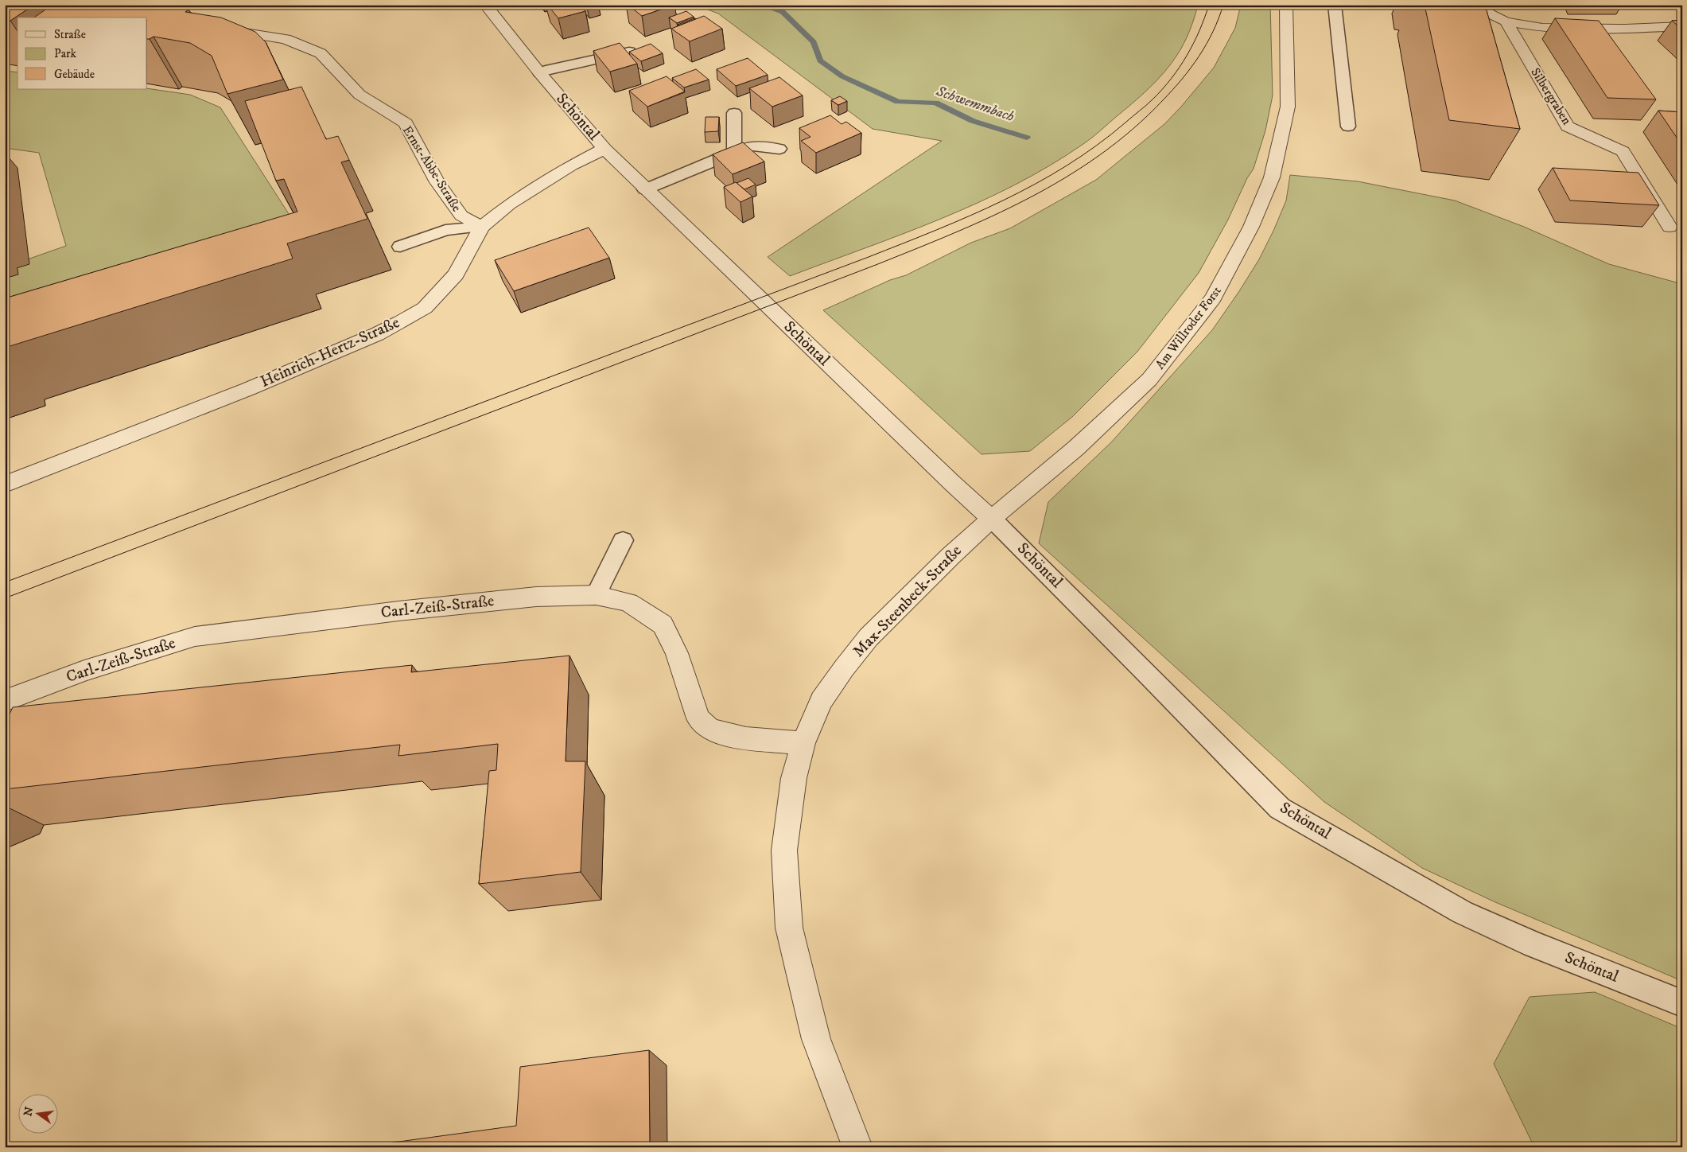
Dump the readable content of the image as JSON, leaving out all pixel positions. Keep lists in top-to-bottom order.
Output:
{
  "streets": {
    "street": [
      "Silbergraben",
      "Schöntal",
      "Ernst-Abbe-Straße",
      "Am Willroder Forst",
      "Heinrich-Hertz-Straße",
      "Max-Steenbeck-Straße",
      "Carl-Zeiß-Straße"
    ]
  },
  "crossings": [
    ["Schöntal", "Am Willroder Forst"],
    ["Schöntal", "Heinrich-Hertz-Straße"],
    ["Schöntal", "Max-Steenbeck-Straße"],
    ["Ernst-Abbe-Straße", "Heinrich-Hertz-Straße"],
    ["Am Willroder Forst", "Max-Steenbeck-Straße"],
    ["Max-Steenbeck-Straße", "Carl-Zeiß-Straße"]
  ],
  "water": ["Schwemmbach"],
  "legend": ["Straße", "Park", "Gebäude"],
  "north": "left"
}
